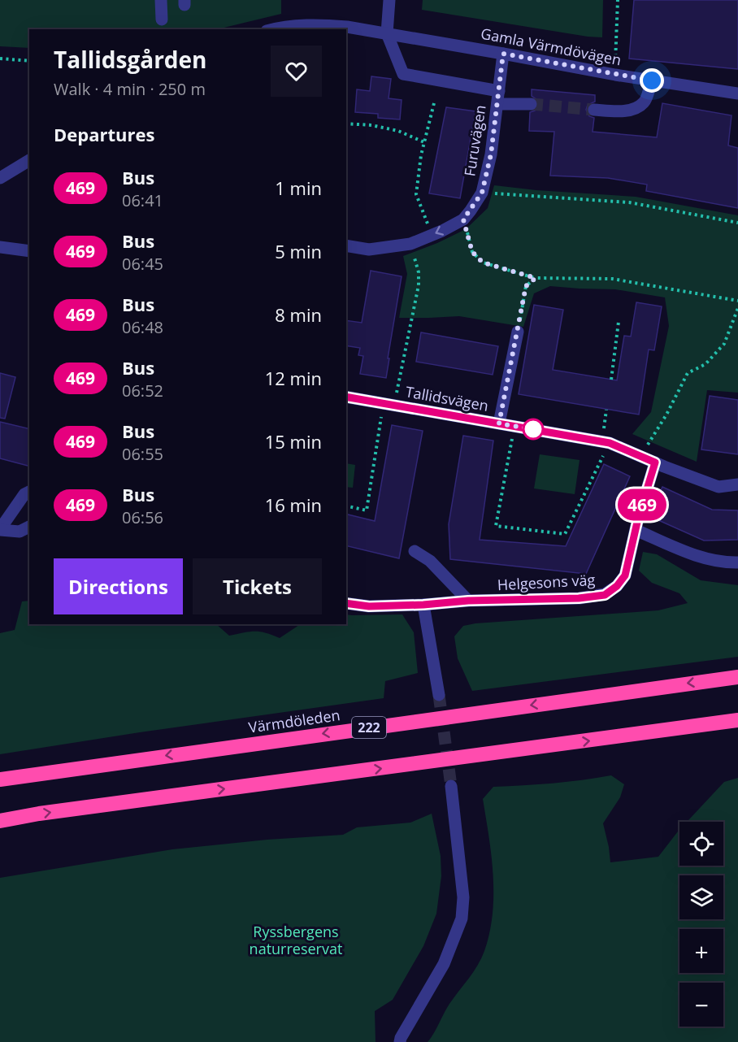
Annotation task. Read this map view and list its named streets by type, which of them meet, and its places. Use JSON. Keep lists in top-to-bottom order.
{
  "streets": {
    "highway": ["Värmdöleden", "222"],
    "street": [
      "Gamla Värmdövägen",
      "Furuvägen",
      "Tallidsvägen",
      "Helgesons väg"
    ]
  },
  "crossings": [
    ["Gamla Värmdövägen", "Furuvägen"],
    ["Tallidsvägen", "Helgesons väg"]
  ],
  "parks": ["Ryssbergens naturreservat"],
  "lines": ["bus line 469"],
  "page": {
    "on_map": "469",
    "heading": [
      ["Tallidsgården", "Walk · 4 min · 250 m"],
      "Departures"
    ],
    "list": [
      {
        "mark": "469",
        "name": "Bus",
        "note": "06:41",
        "value": "1 min"
      },
      {
        "mark": "469",
        "name": "Bus",
        "note": "06:45",
        "value": "5 min"
      },
      {
        "mark": "469",
        "name": "Bus",
        "note": "06:48",
        "value": "8 min"
      },
      {
        "mark": "469",
        "name": "Bus",
        "note": "06:52",
        "value": "12 min"
      },
      {
        "mark": "469",
        "name": "Bus",
        "note": "06:55",
        "value": "15 min"
      },
      {
        "mark": "469",
        "name": "Bus",
        "note": "06:56",
        "value": "16 min"
      }
    ],
    "buttons": ["Directions", "Tickets"],
    "map_buttons": ["+", "−"]
  }
}
